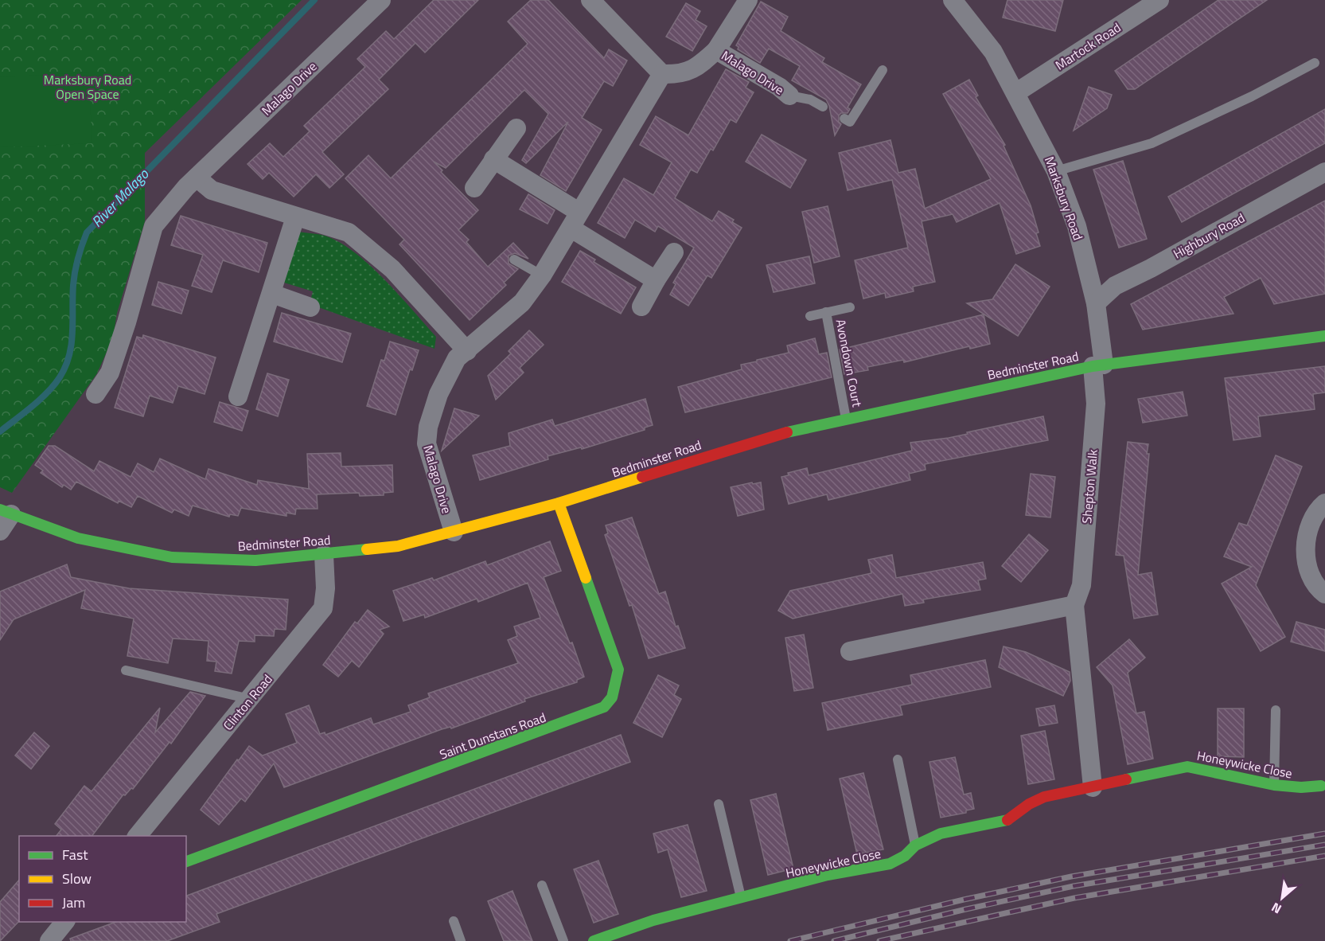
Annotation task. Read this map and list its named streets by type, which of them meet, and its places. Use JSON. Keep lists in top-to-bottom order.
{
  "streets": {
    "street": [
      "Martock Road",
      "Malago Drive",
      "Marksbury Road",
      "Highbury Road",
      "Bedminster Road",
      "Shepton Walk",
      "Clinton Road",
      "Saint Dunstans Road",
      "Honeywicke Close"
    ],
    "lane": ["Avondown Court"]
  },
  "crossings": [
    ["Martock Road", "Marksbury Road"],
    ["Malago Drive", "Bedminster Road"],
    ["Marksbury Road", "Highbury Road"],
    ["Marksbury Road", "Bedminster Road"],
    ["Marksbury Road", "Shepton Walk"],
    ["Avondown Court", "Bedminster Road"],
    ["Bedminster Road", "Shepton Walk"],
    ["Bedminster Road", "Clinton Road"],
    ["Bedminster Road", "Saint Dunstans Road"],
    ["Shepton Walk", "Honeywicke Close"]
  ],
  "water": ["River Malago"],
  "parks": ["Marksbury Road Open Space"],
  "legend": ["Fast", "Slow", "Jam"],
  "north": "bottom left"
}
